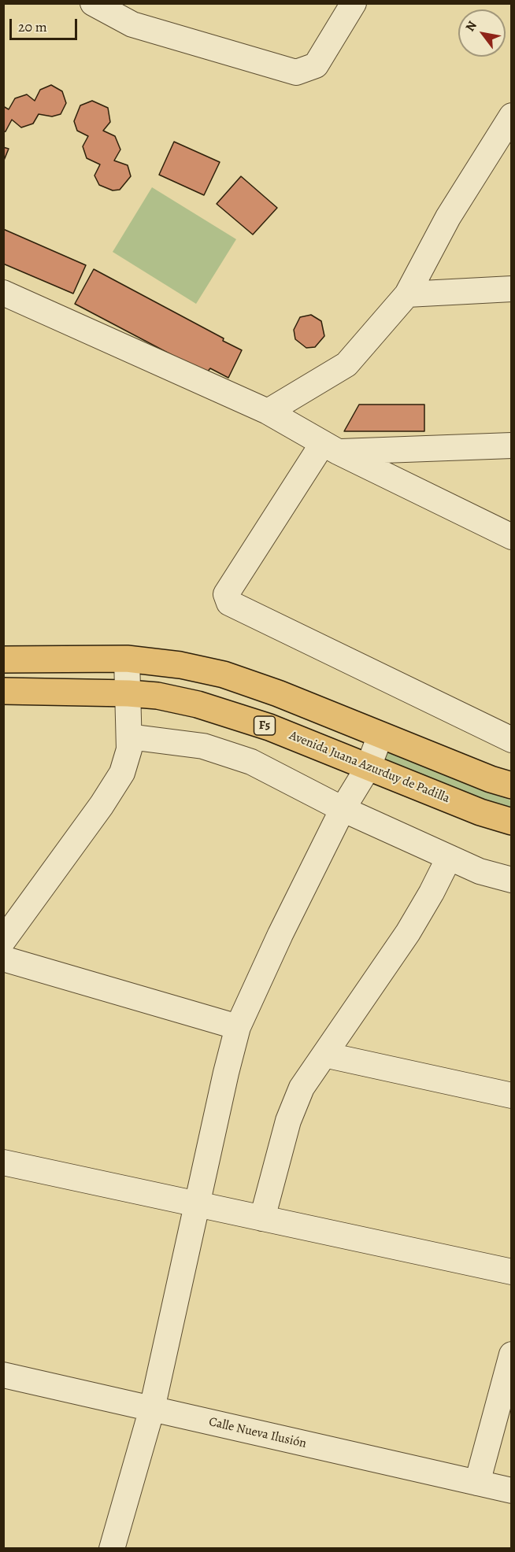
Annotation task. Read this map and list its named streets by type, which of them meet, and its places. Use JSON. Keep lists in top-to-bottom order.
{
  "streets": {
    "highway": ["F5", "Avenida Juana Azurduy de Padilla"],
    "street": ["Calle Nueva Ilusión"]
  },
  "scale_bar": "20 m",
  "north": "top left"
}
